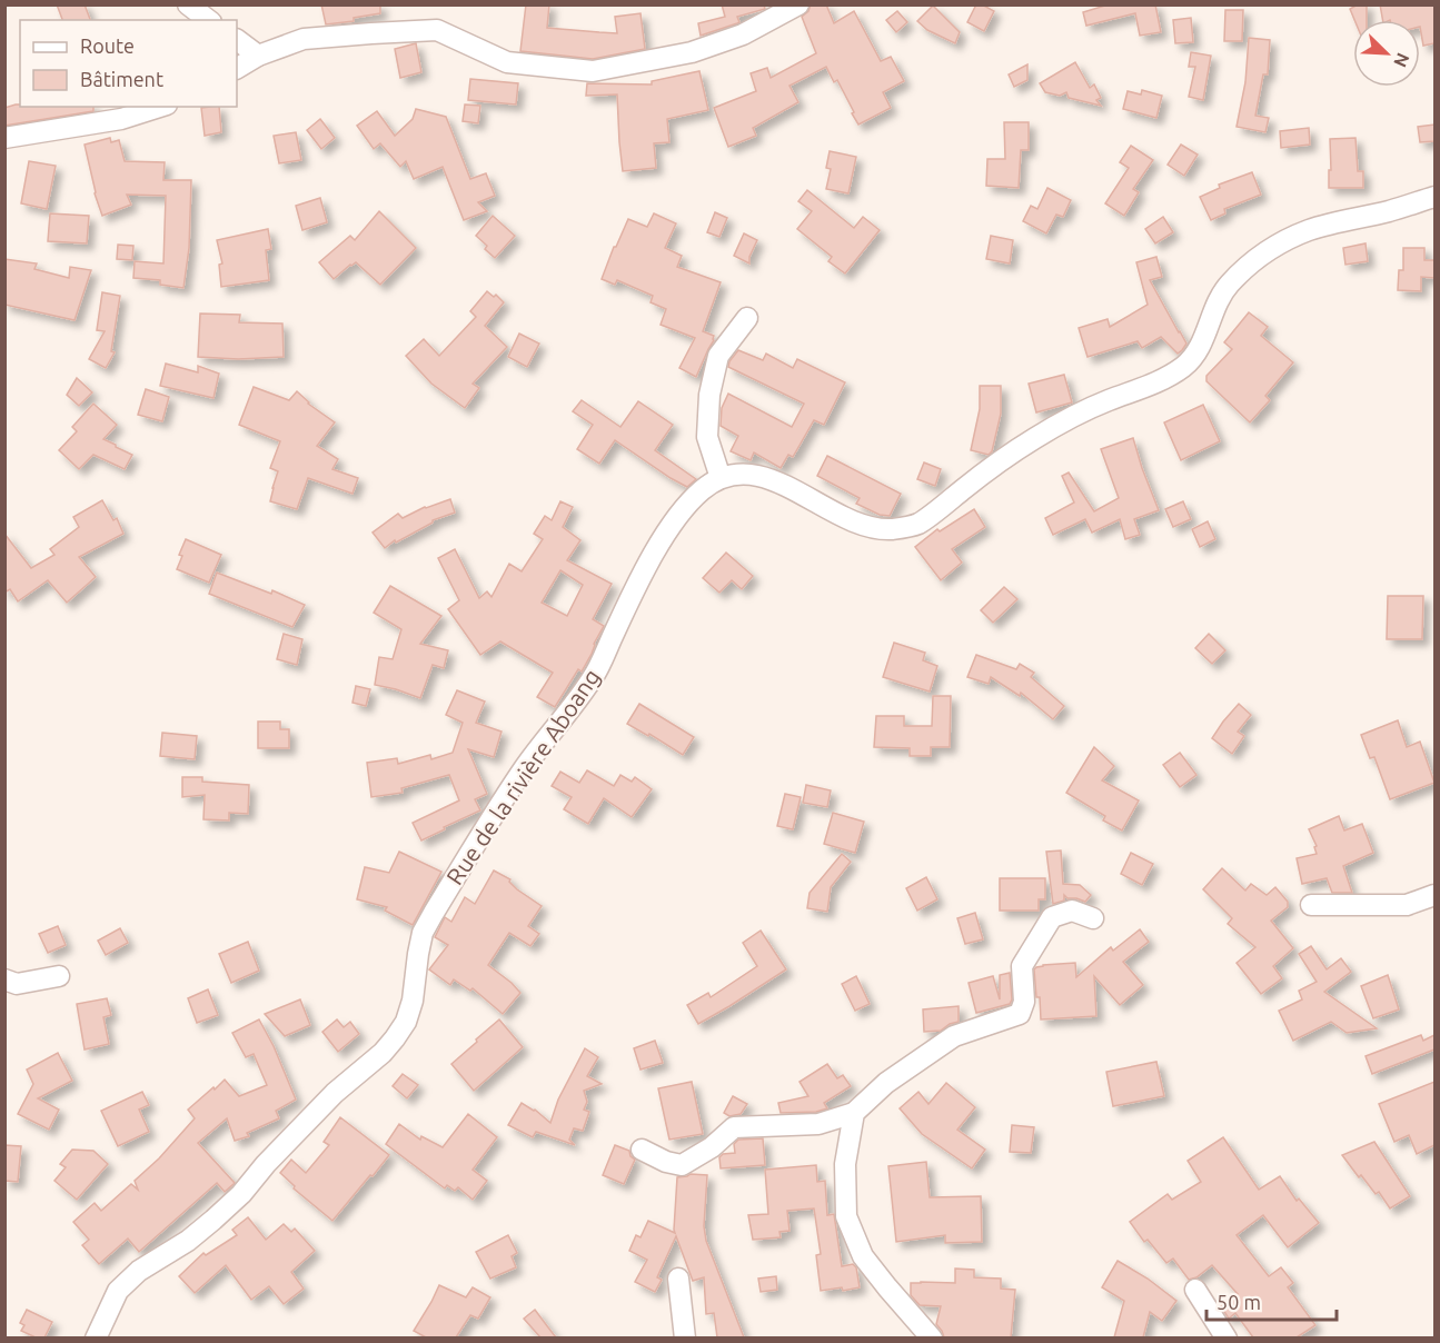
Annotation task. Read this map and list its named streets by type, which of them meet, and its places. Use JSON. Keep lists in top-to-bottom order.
{
  "streets": {
    "street": ["Rue de la rivière Aboang"]
  },
  "legend": ["Route", "Bâtiment"],
  "scale_bar": "50 m",
  "north": "bottom right"
}
